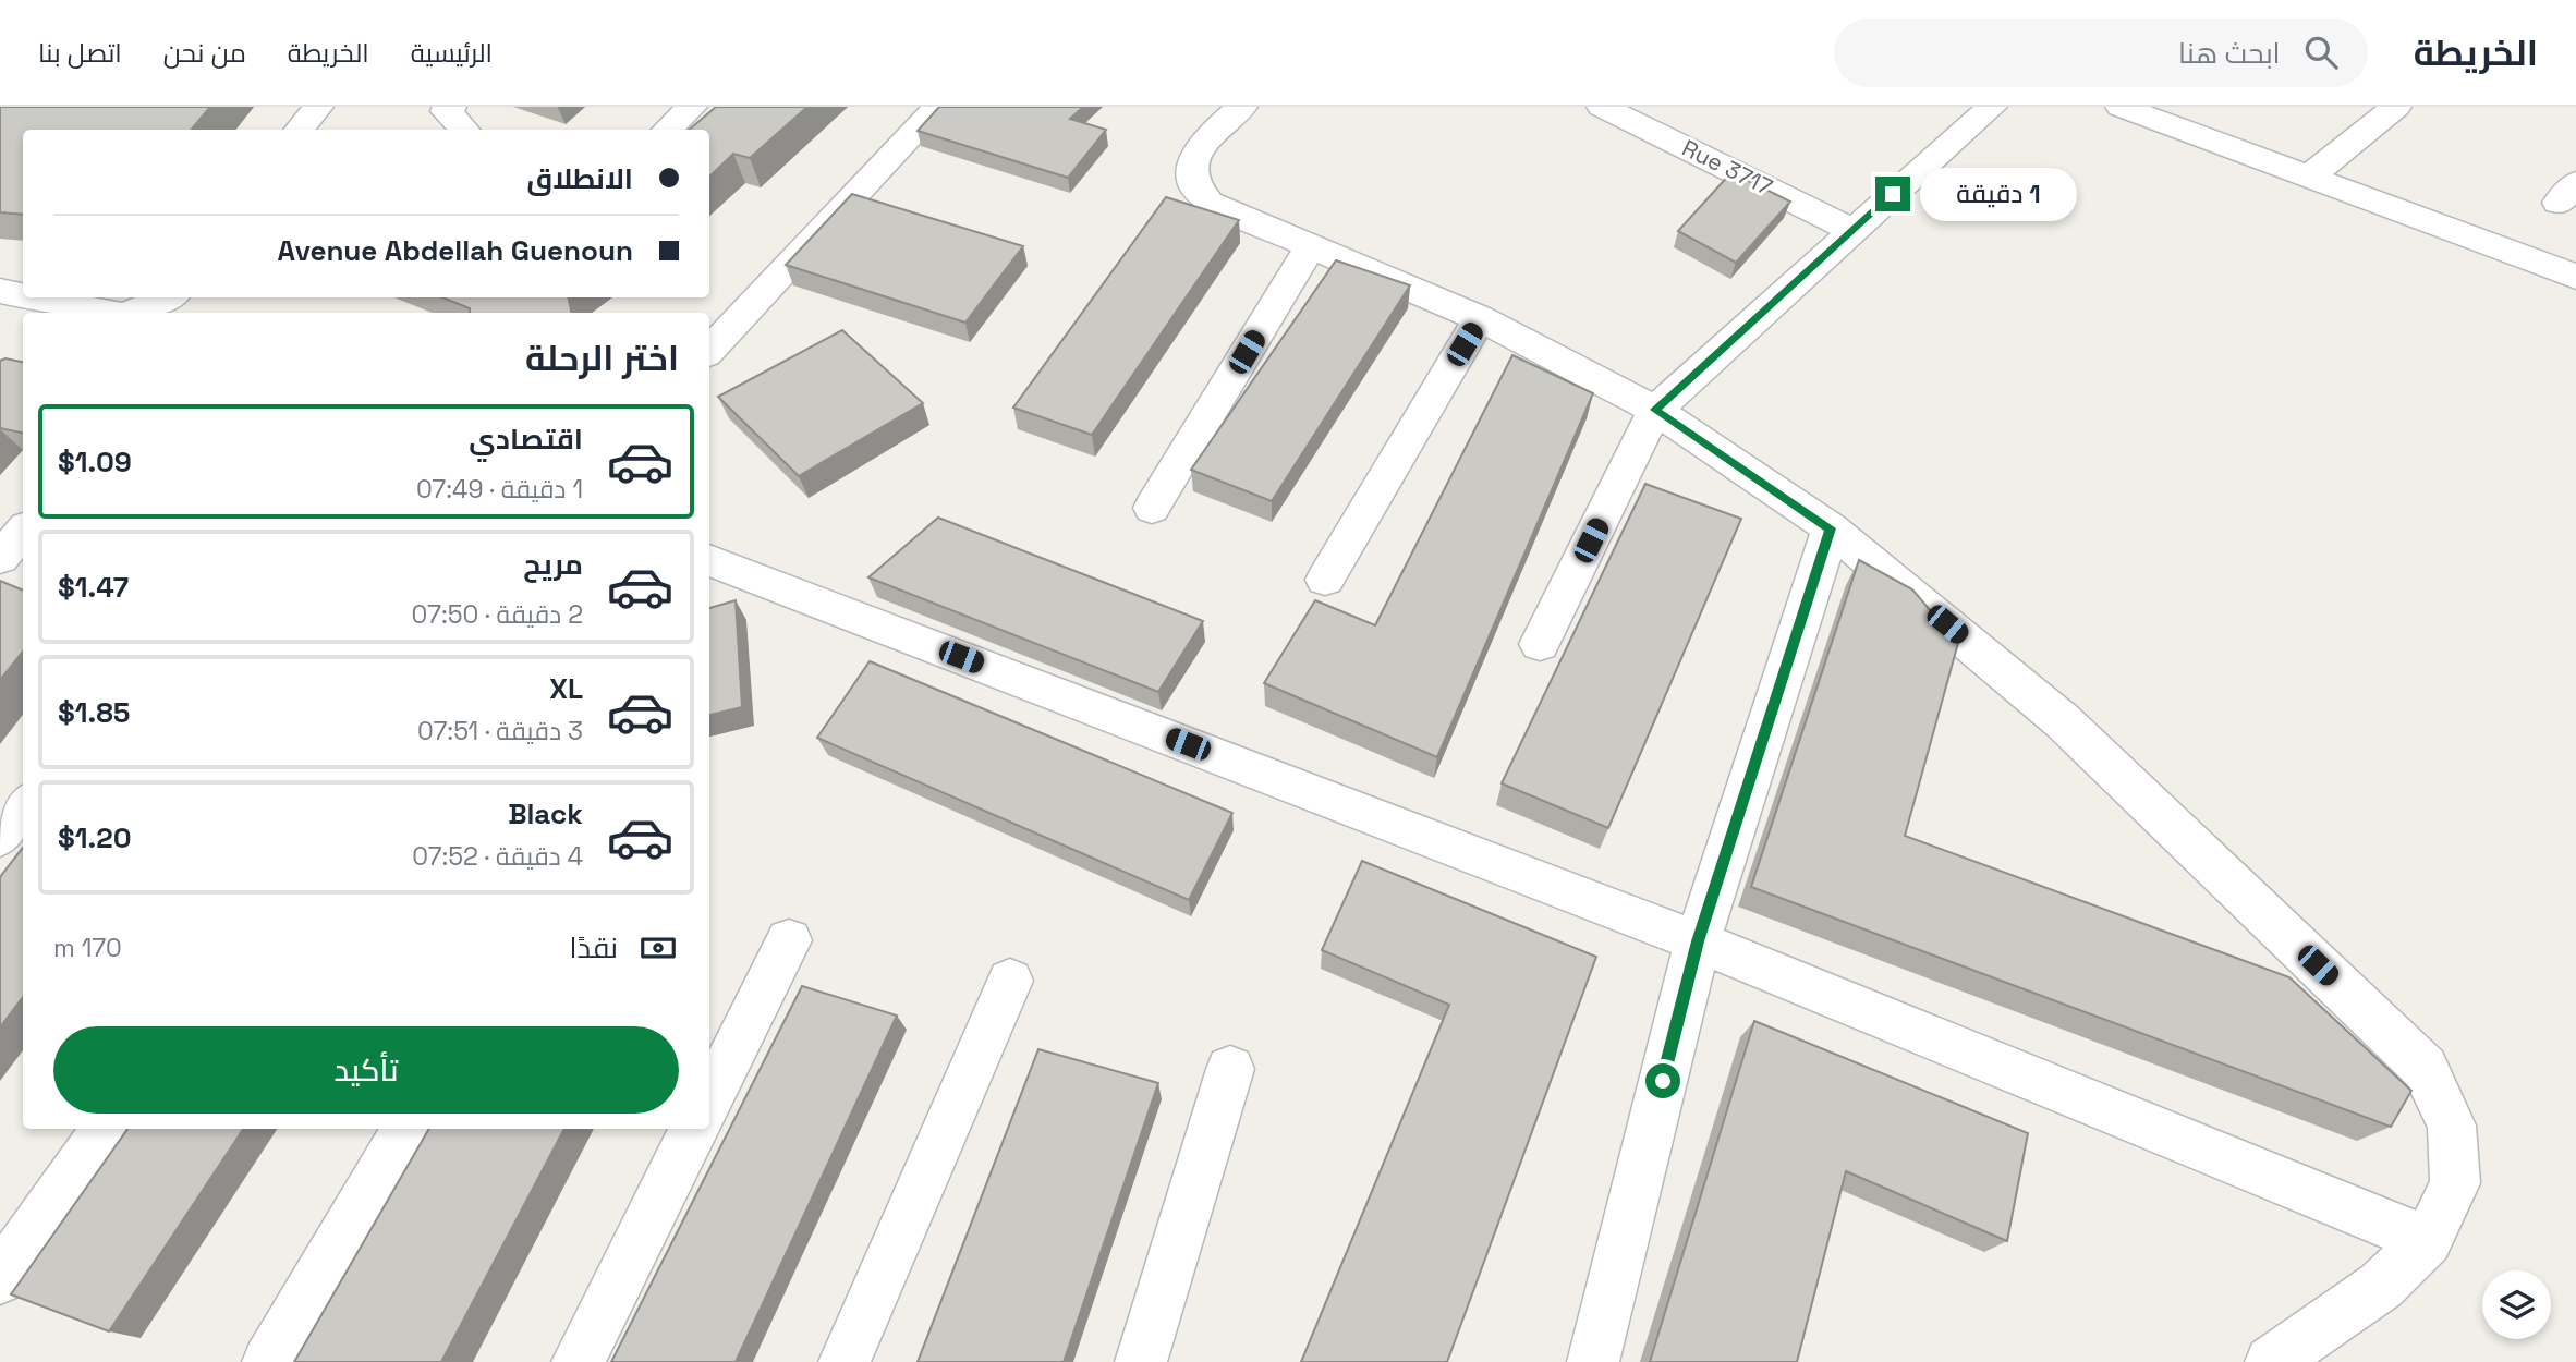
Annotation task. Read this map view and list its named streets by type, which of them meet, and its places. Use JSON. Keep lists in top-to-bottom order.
{
  "streets": {
    "street": ["Rue 3717"]
  },
  "page": {
    "header": "الخريطة",
    "search": "ابحث هنا",
    "nav": [
      "الرئيسية",
      "الخريطة",
      "من نحن",
      "اتصل بنا"
    ],
    "banner": ["الانطلاق", "Avenue Abdellah Guenoun"],
    "bubble": "1 دقيقة",
    "heading": "اختر الرحلة",
    "list": [
      {
        "name": "اقتصادي",
        "note": "1 دقيقة · 07:49",
        "value": "$1.09"
      },
      {
        "name": "مريح",
        "note": "2 دقيقة · 07:50",
        "value": "$1.47"
      },
      {
        "name": "XL",
        "note": "3 دقيقة · 07:51",
        "value": "$1.85"
      },
      {
        "name": "Black",
        "note": "4 دقيقة · 07:52",
        "value": "$1.20"
      }
    ],
    "pay": ["نقدًا", "170 m"],
    "buttons": "تأكيد"
  }
}
